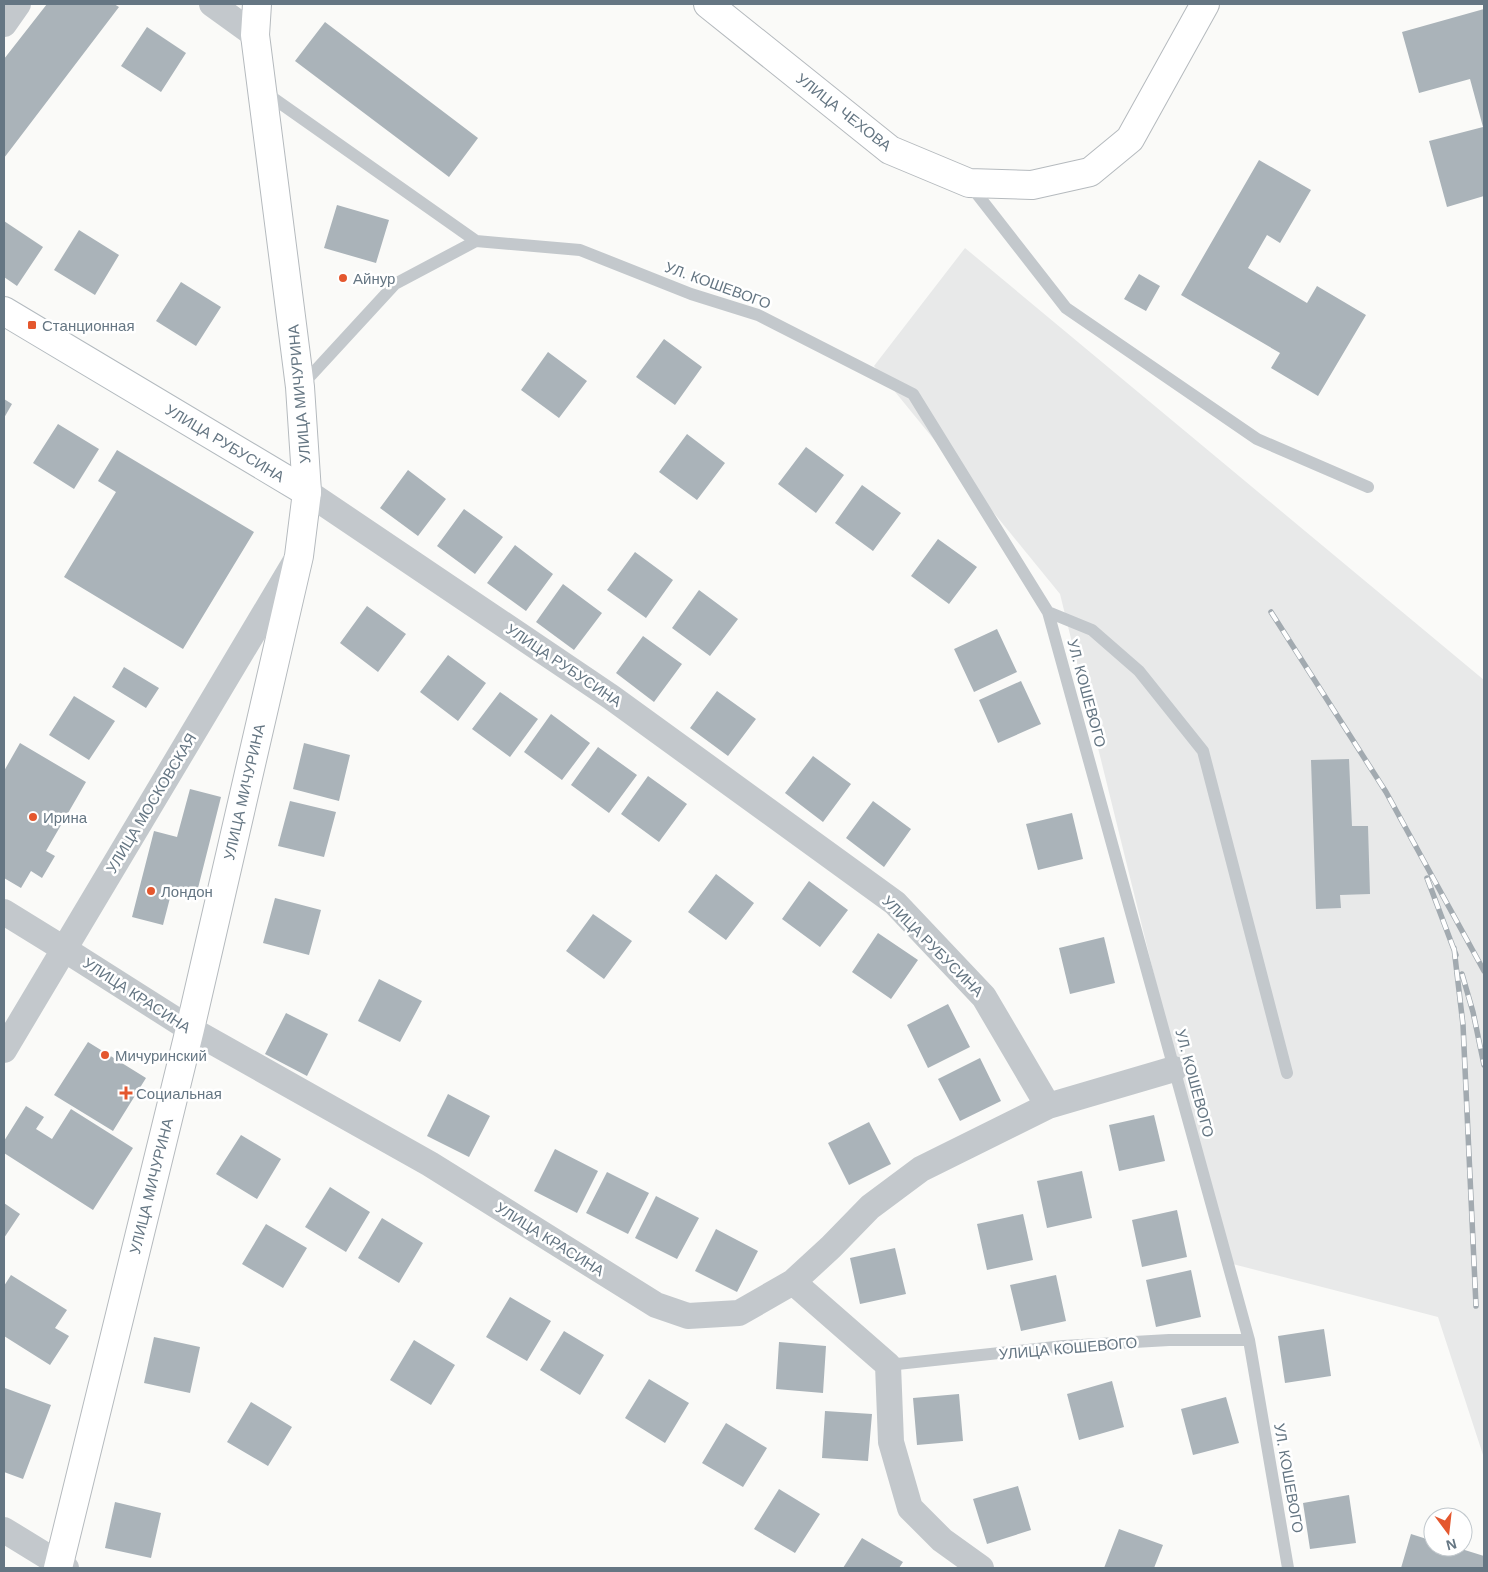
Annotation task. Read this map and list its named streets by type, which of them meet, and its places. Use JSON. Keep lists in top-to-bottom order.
{
  "streets": {
    "main road": ["УЛИЦА ЧЕХОВА", "УЛИЦА МИЧУРИНА", "УЛИЦА РУБУСИНА"],
    "street": ["УЛИЦА МОСКОВСКАЯ", "УЛИЦА КРАСИНА"],
    "lane": ["УЛ. КОШЕВОГО", "УЛИЦА КОШЕВОГО"]
  },
  "crossings": [
    ["УЛ. КОШЕВОГО", "УЛИЦА КРАСИНА"],
    ["УЛ. КОШЕВОГО", "УЛИЦА КОШЕВОГО"],
    ["УЛИЦА МИЧУРИНА", "УЛИЦА РУБУСИНА"],
    ["УЛИЦА МИЧУРИНА", "УЛИЦА МОСКОВСКАЯ"],
    ["УЛИЦА МИЧУРИНА", "УЛИЦА КРАСИНА"],
    ["УЛИЦА РУБУСИНА", "УЛИЦА КРАСИНА"],
    ["УЛИЦА МОСКОВСКАЯ", "УЛИЦА КРАСИНА"]
  ],
  "places": {
    "other": [
      "Айнур",
      "Ирина",
      "Лондон",
      "Мичуринский"
    ],
    "transit": ["Станционная"],
    "health": ["Социальная"]
  },
  "north": "bottom"
}
